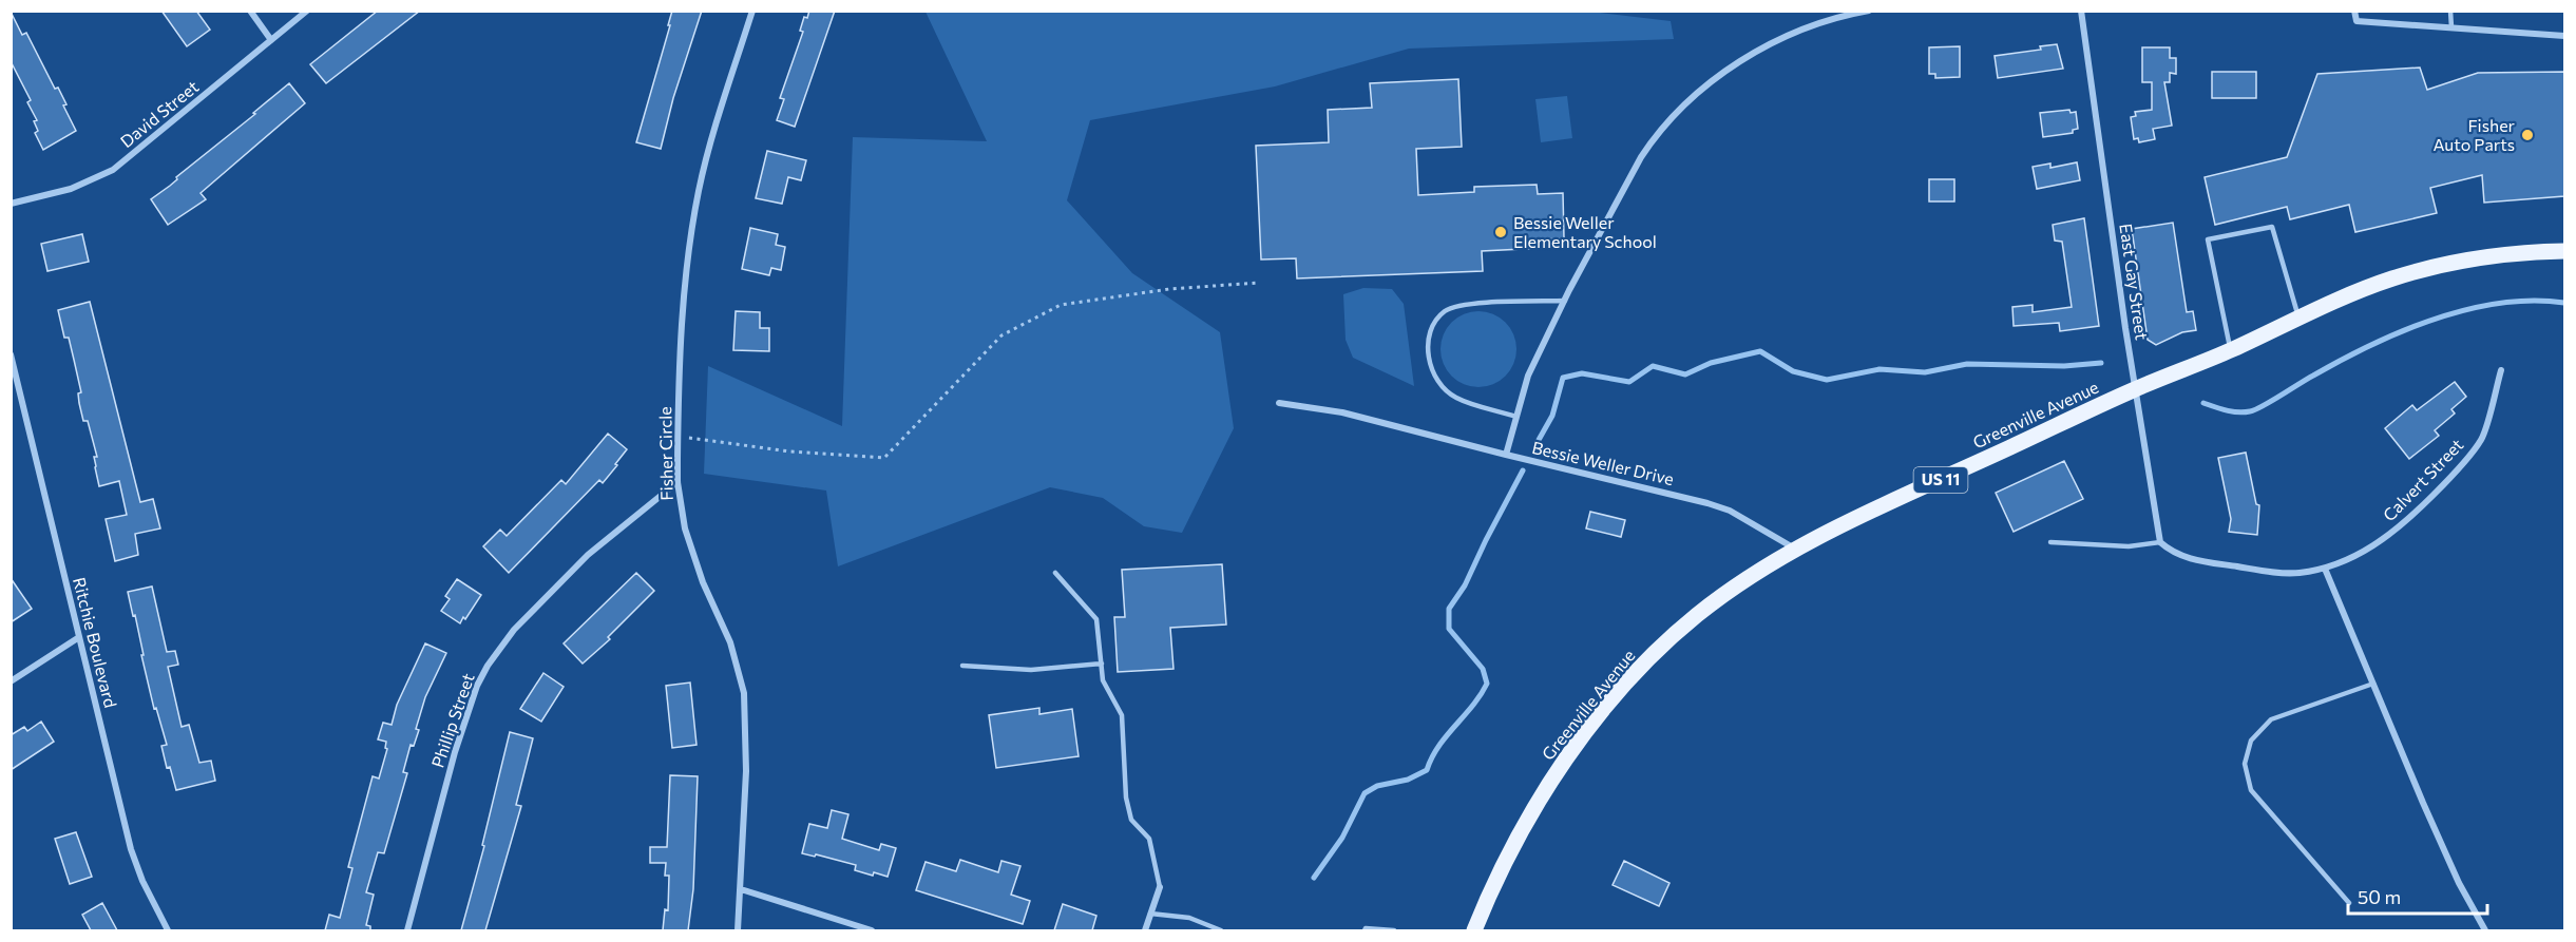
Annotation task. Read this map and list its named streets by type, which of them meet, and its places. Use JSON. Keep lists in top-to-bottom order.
{
  "streets": {
    "main road": ["Greenville Avenue", "US 11"],
    "street": [
      "David Street",
      "East Gay Street",
      "Fisher Circle",
      "Bessie Weller Drive",
      "Calvert Street",
      "Ritchie Boulevard",
      "Phillip Street"
    ]
  },
  "crossings": [
    ["East Gay Street", "Greenville Avenue"],
    ["East Gay Street", "Calvert Street"],
    ["Greenville Avenue", "Bessie Weller Drive"],
    ["Fisher Circle", "Phillip Street"]
  ],
  "places": ["Fisher Auto Parts", "Bessie Weller Elementary School"],
  "scale_bar": "50 m"
}
